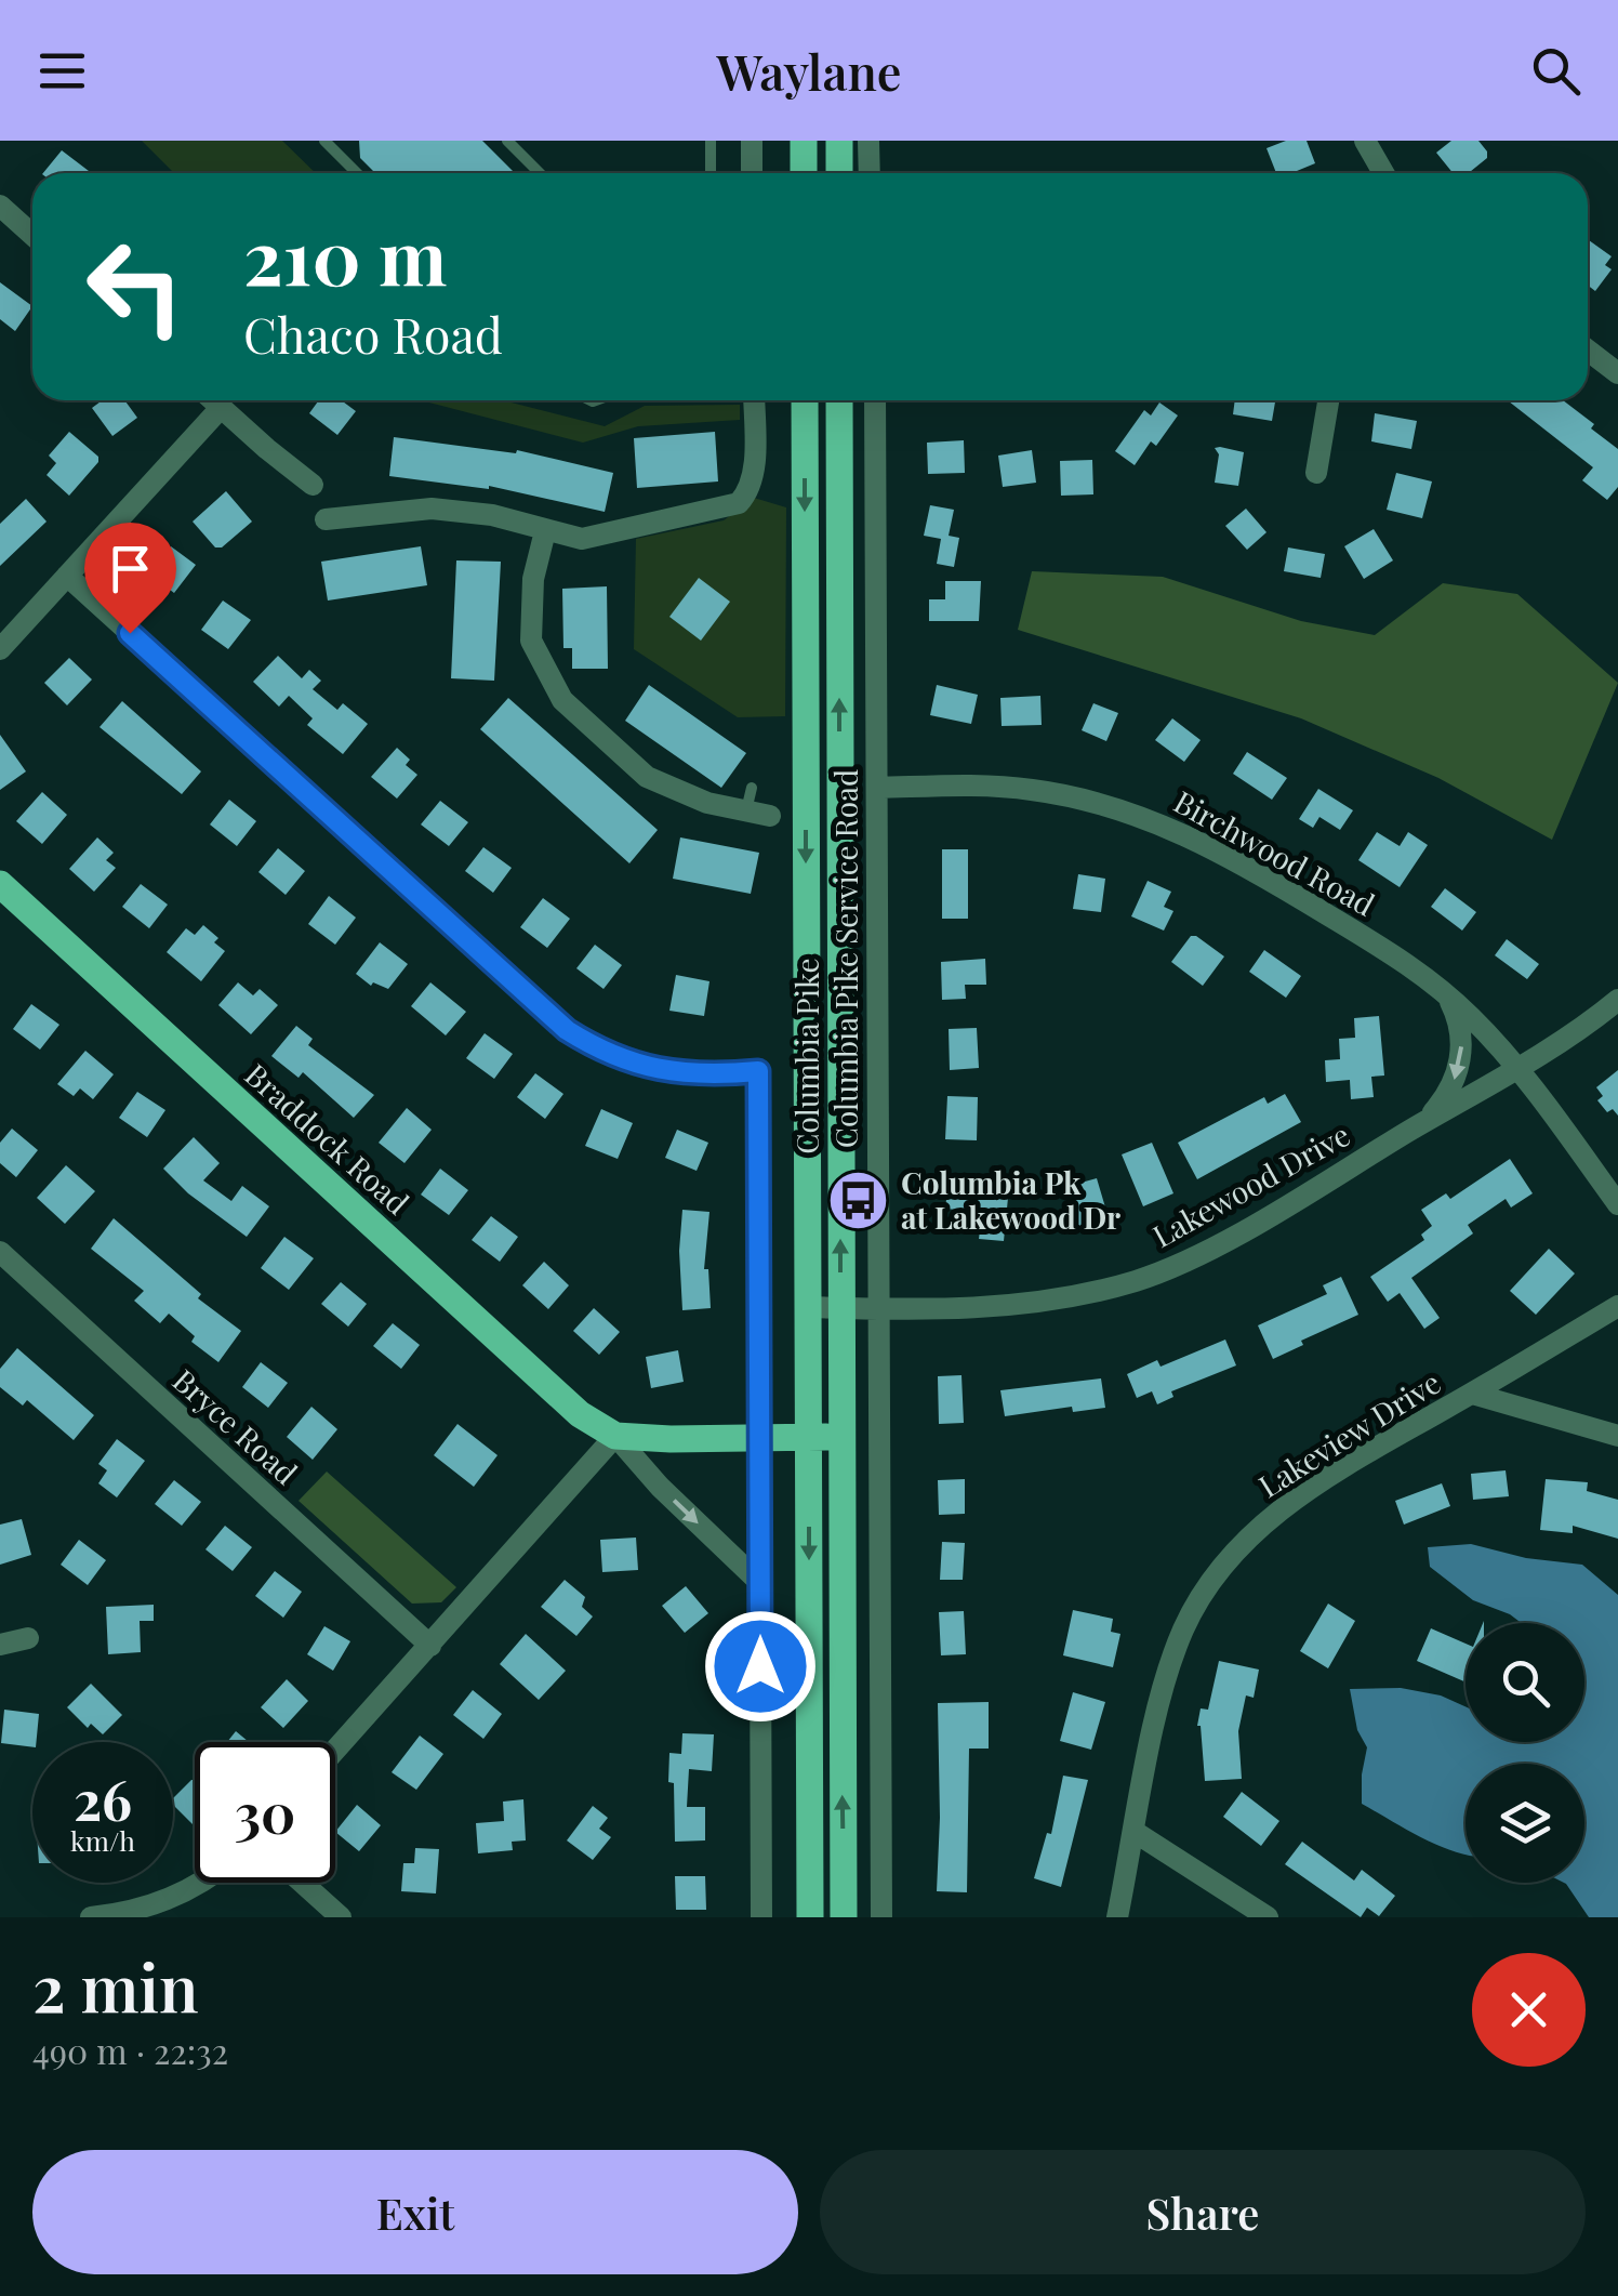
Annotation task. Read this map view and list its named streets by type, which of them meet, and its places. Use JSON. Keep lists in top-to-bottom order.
{
  "streets": {
    "main road": ["Columbia Pike", "Braddock Road"],
    "street": [
      "Birchwood Road",
      "Columbia Pike Service Road",
      "Lakewood Drive",
      "Bryce Road",
      "Lakeview Drive"
    ]
  },
  "crossings": [
    ["Birchwood Road", "Columbia Pike Service Road"],
    ["Birchwood Road", "Lakewood Drive"],
    ["Columbia Pike Service Road", "Lakewood Drive"],
    ["Columbia Pike", "Lakewood Drive"]
  ],
  "places": {
    "bus stop": ["Columbia Pk at Lakewood Dr"]
  },
  "page": {
    "header": "Waylane",
    "turn": ["210 m", "Chaco Road"],
    "speed": "26 km/h",
    "limit": "30",
    "heading": ["2 min", "490 m · 22:32"],
    "buttons": ["Exit", "Share"]
  }
}
